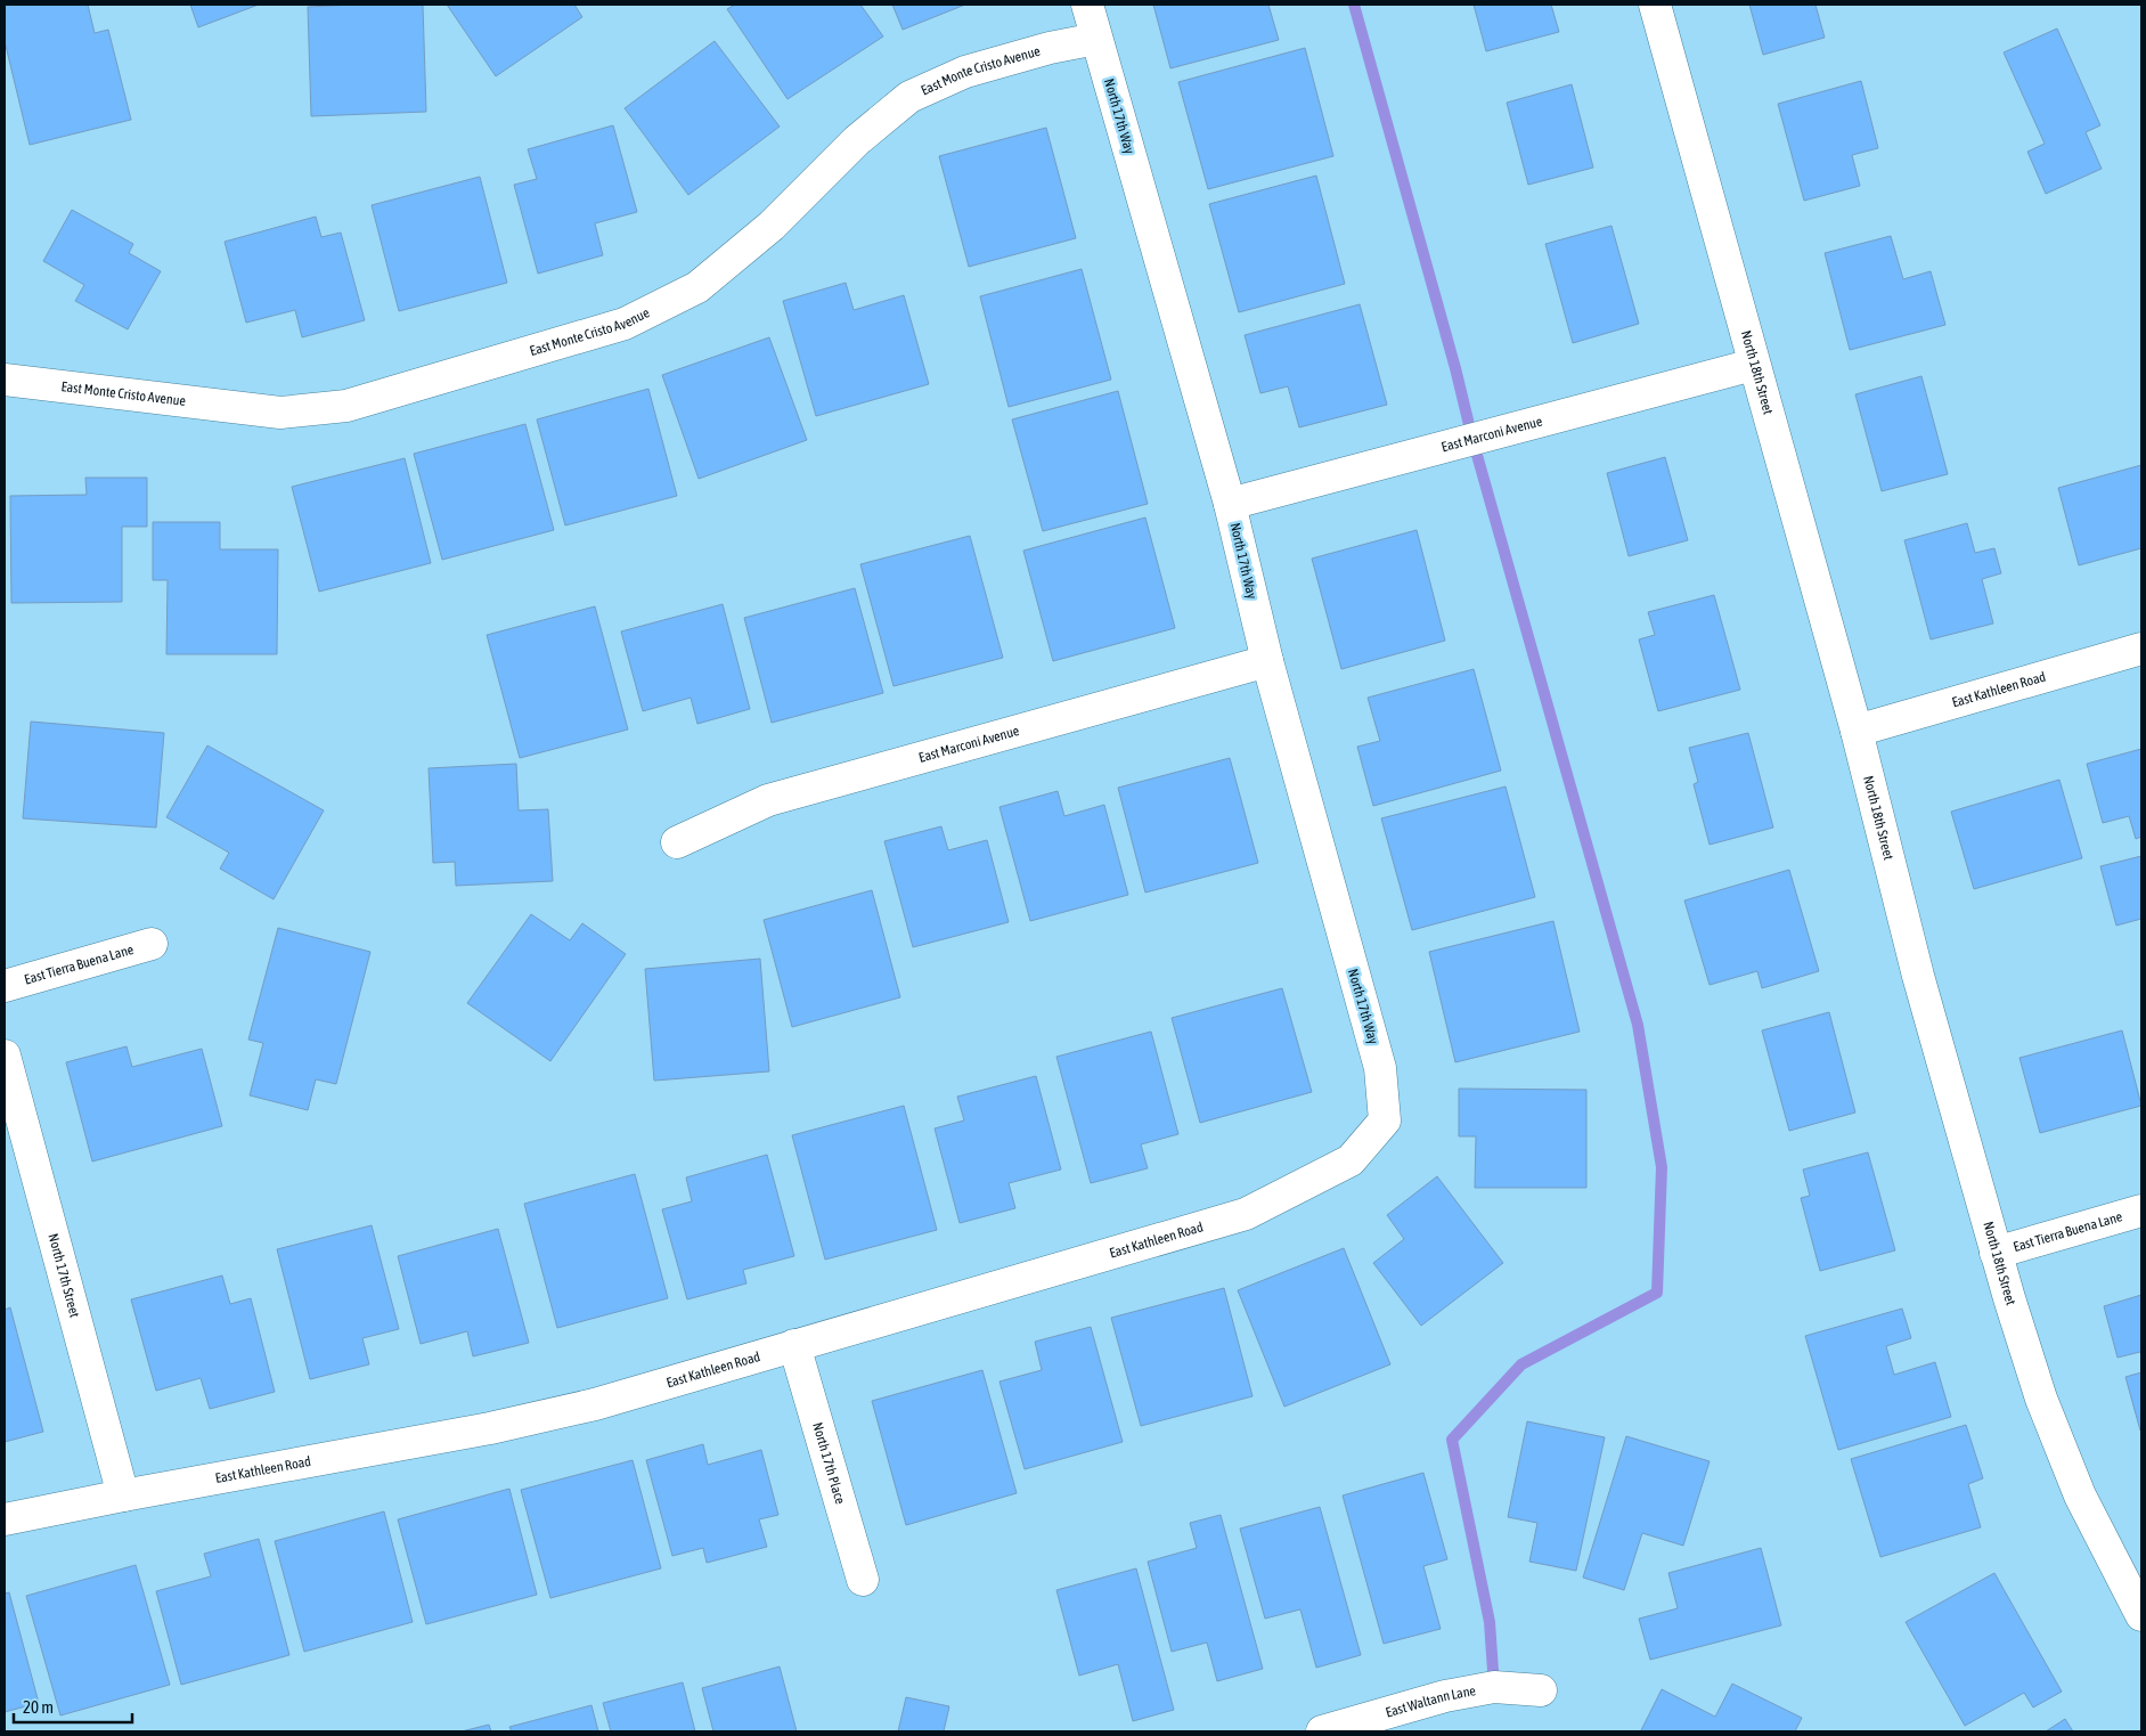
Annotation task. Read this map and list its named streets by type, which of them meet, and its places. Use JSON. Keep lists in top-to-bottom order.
{
  "streets": {
    "street": [
      "East Monte Cristo Avenue",
      "North 17th Way",
      "North 18th Street",
      "East Marconi Avenue",
      "East Kathleen Road",
      "East Tierra Buena Lane",
      "North 17th Street",
      "North 17th Place",
      "East Waltann Lane"
    ]
  },
  "crossings": [
    ["East Monte Cristo Avenue", "North 17th Way"],
    ["North 17th Way", "East Marconi Avenue"],
    ["North 17th Way", "East Kathleen Road"],
    ["North 18th Street", "East Marconi Avenue"],
    ["North 18th Street", "East Kathleen Road"],
    ["North 18th Street", "East Tierra Buena Lane"],
    ["East Kathleen Road", "North 17th Street"],
    ["East Kathleen Road", "North 17th Place"]
  ],
  "scale_bar": "20 m"
}
